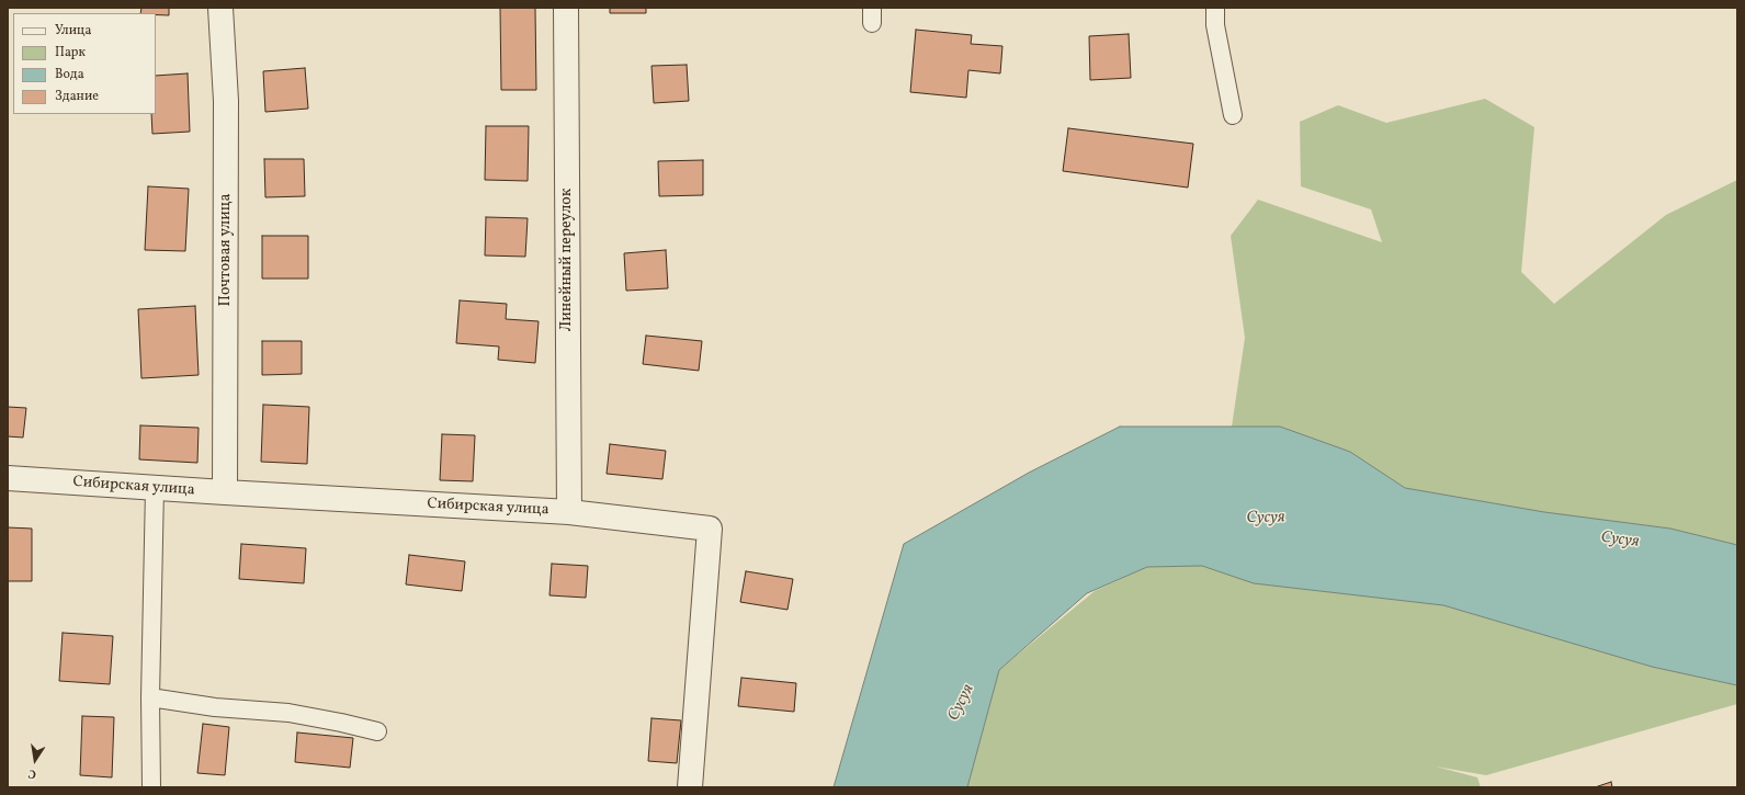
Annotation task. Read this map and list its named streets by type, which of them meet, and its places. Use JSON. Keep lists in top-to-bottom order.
{
  "streets": {
    "street": ["Почтовая улица", "Линейный переулок", "Сибирская улица"]
  },
  "crossings": [
    ["Почтовая улица", "Сибирская улица"],
    ["Линейный переулок", "Сибирская улица"]
  ],
  "water": ["Сусуя"],
  "legend": [
    "Улица",
    "Парк",
    "Вода",
    "Здание"
  ],
  "north": "bottom"
}
